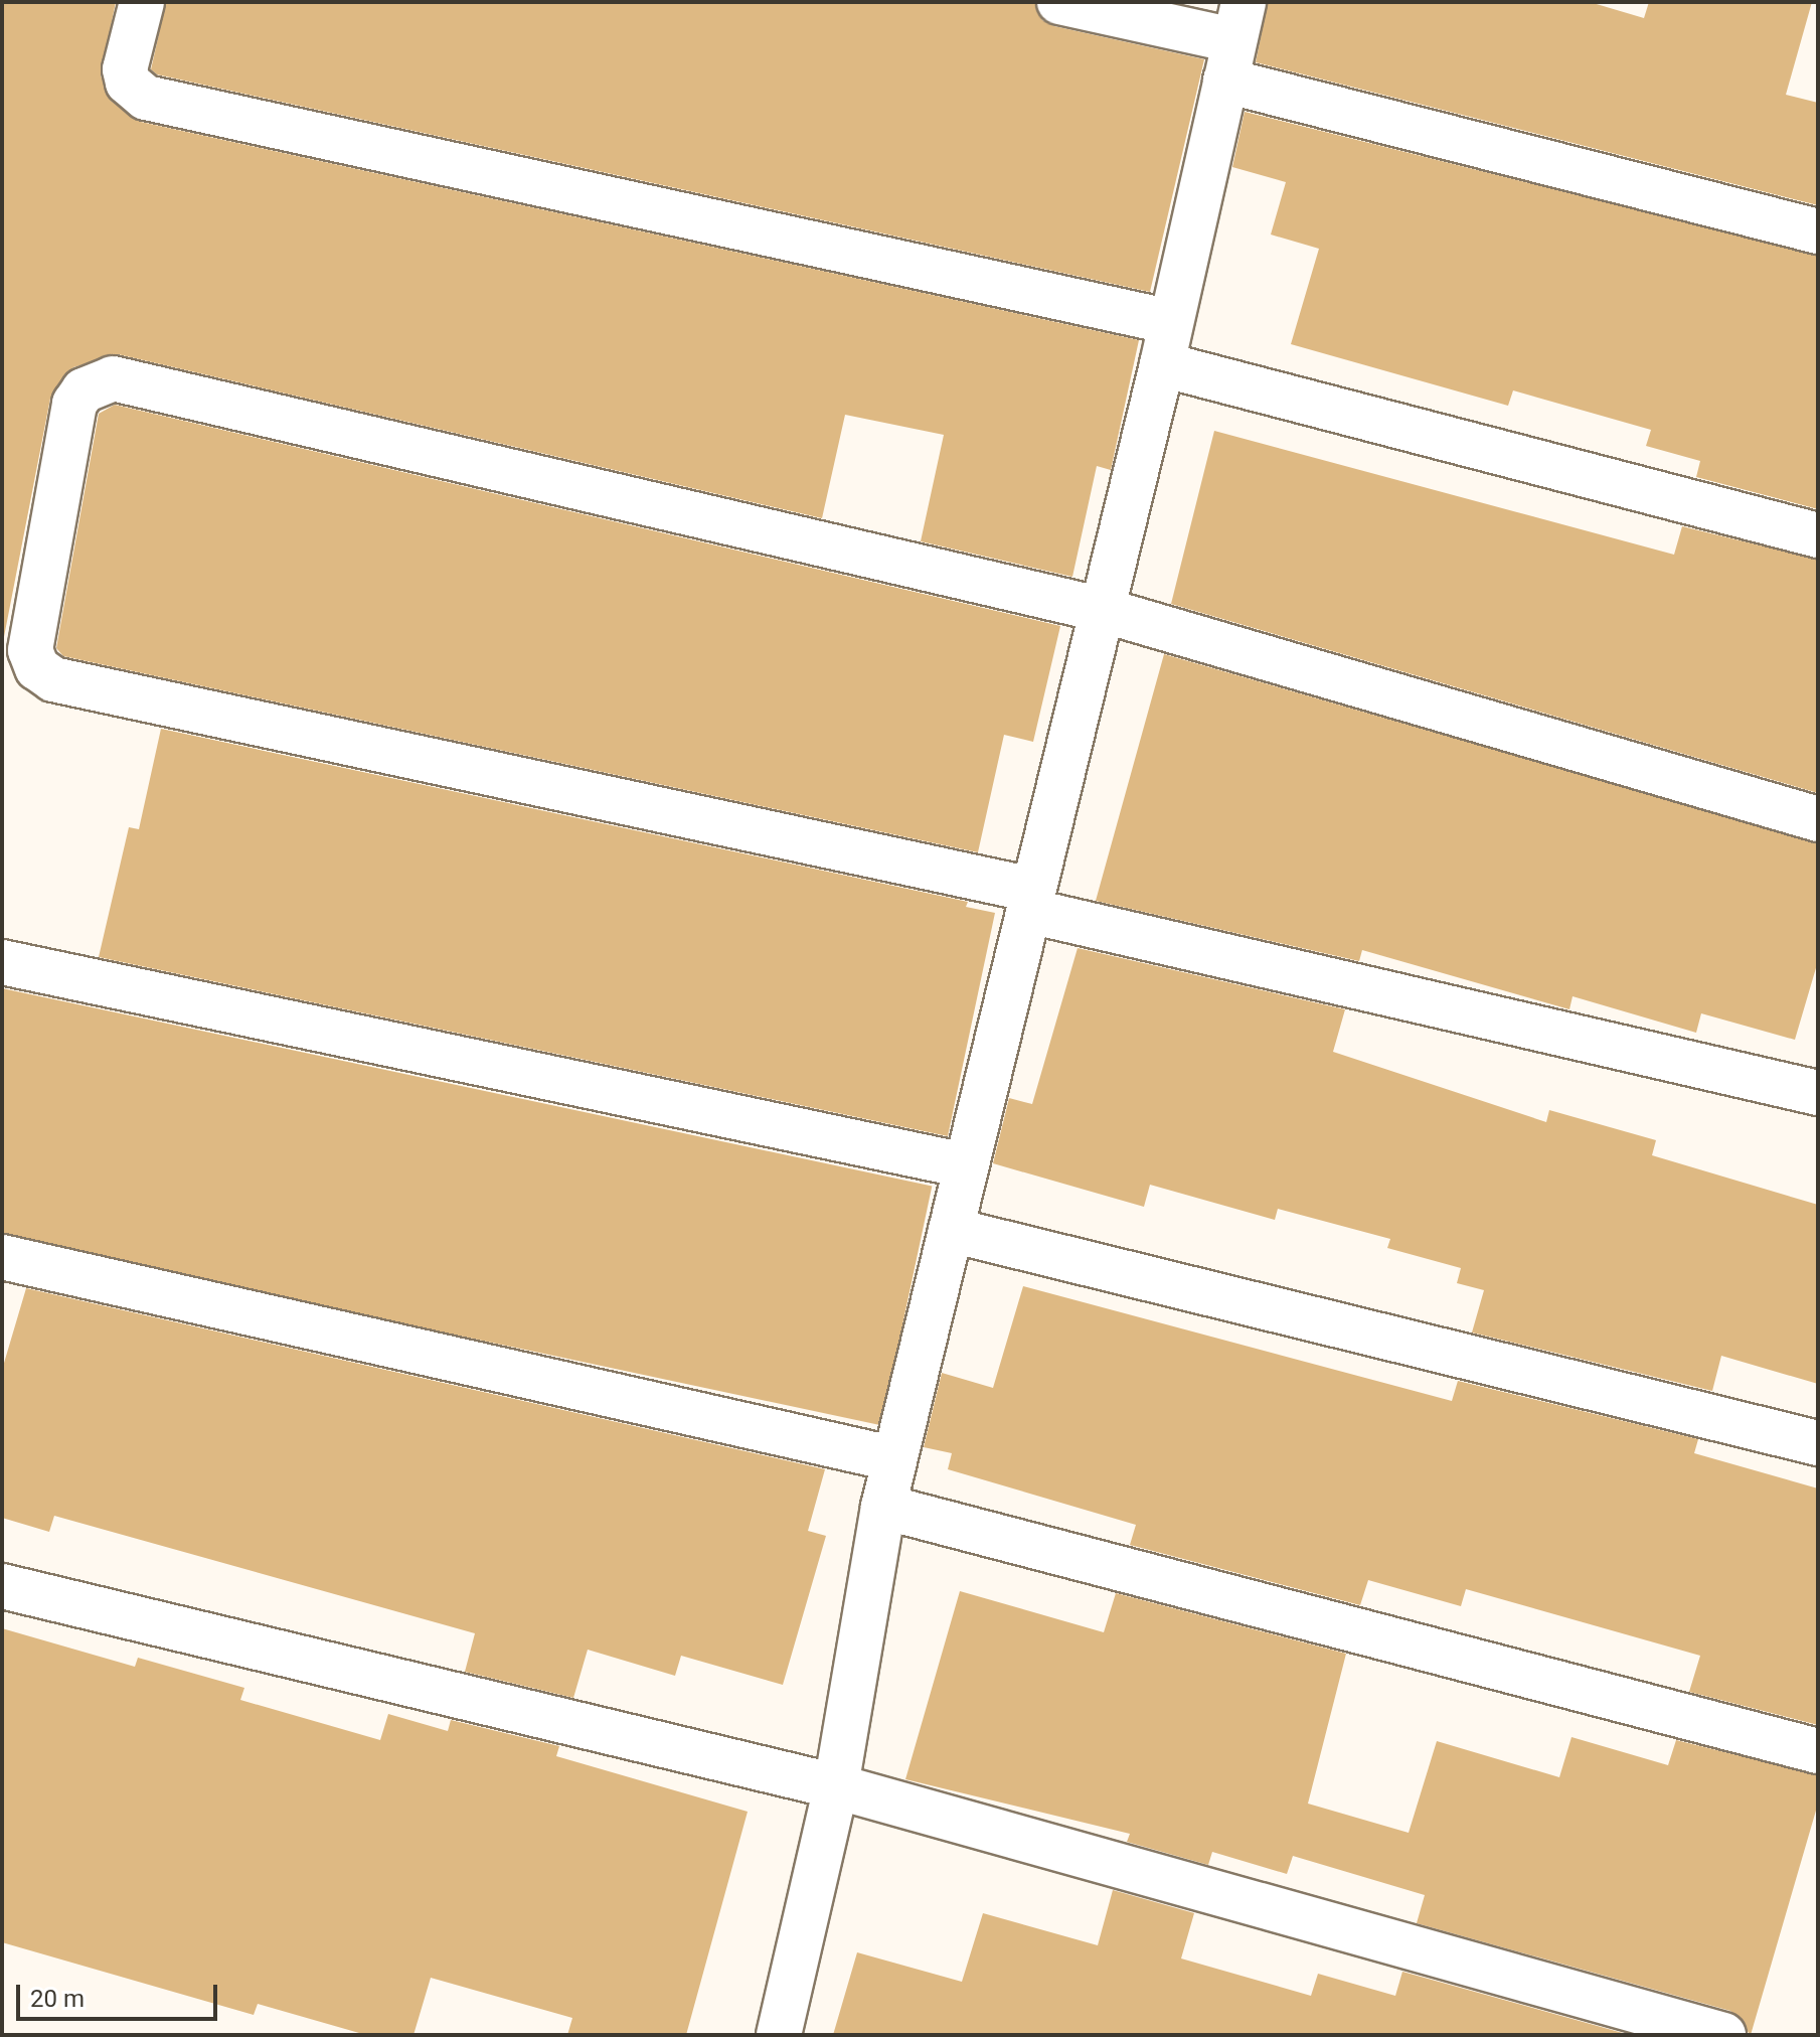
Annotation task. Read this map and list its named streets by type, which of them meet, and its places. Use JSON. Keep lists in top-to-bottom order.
{
  "scale_bar": "20 m"
}
